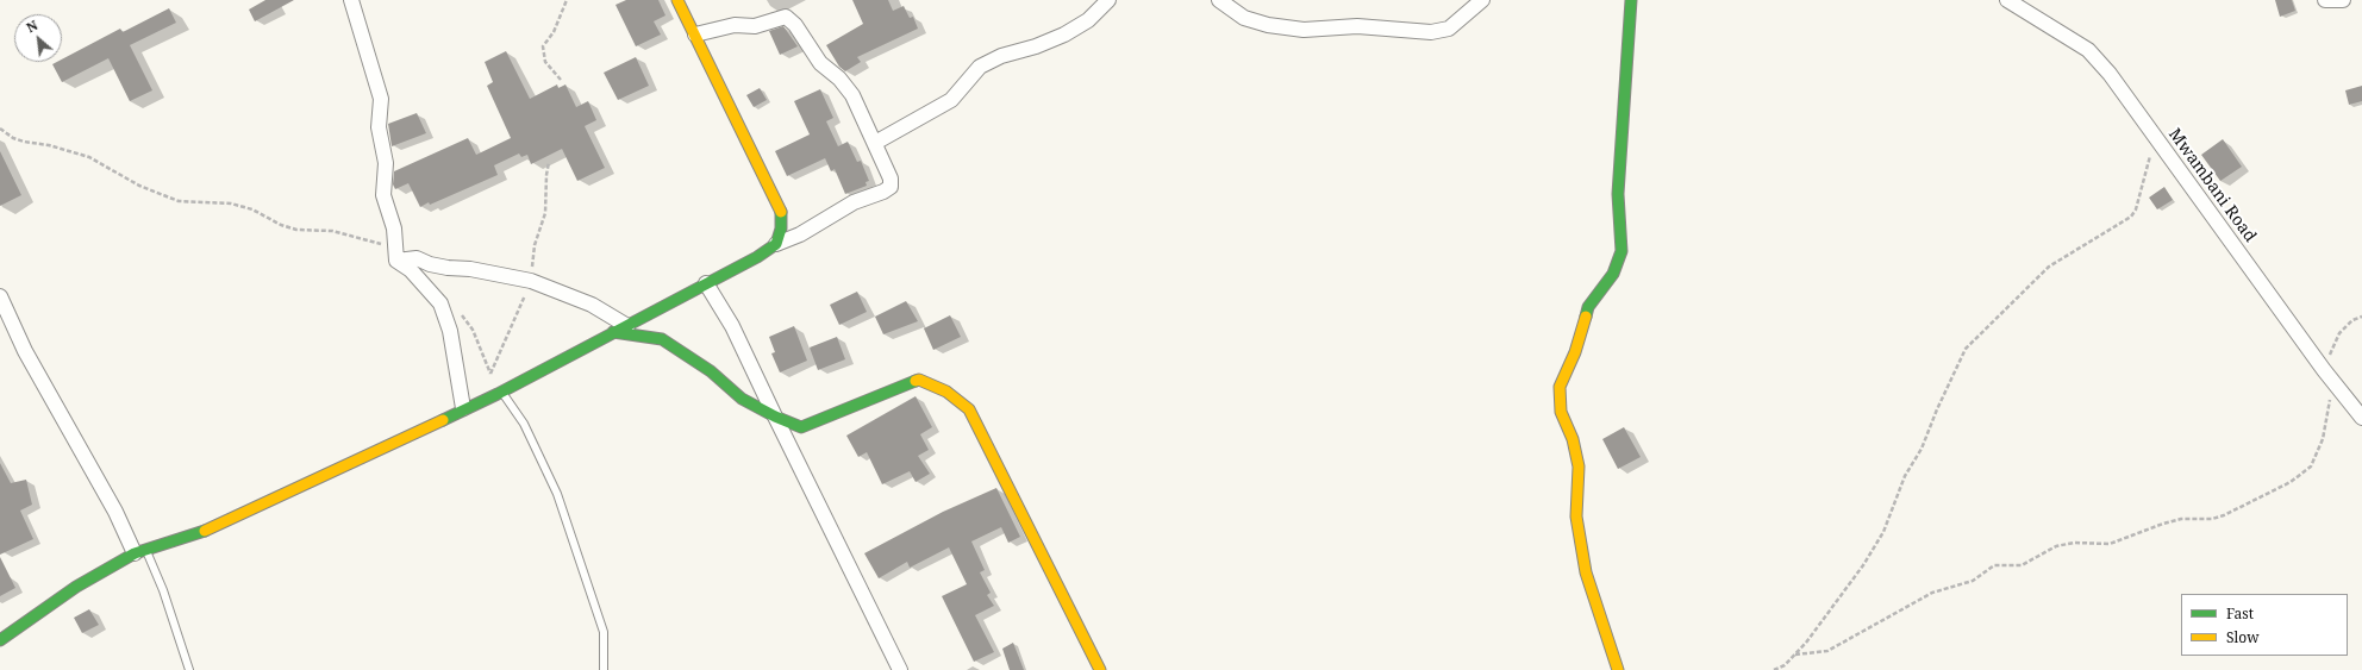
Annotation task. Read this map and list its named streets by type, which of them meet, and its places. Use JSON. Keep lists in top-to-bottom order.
{
  "streets": {
    "street": ["Mwambani Road"]
  },
  "legend": ["Fast", "Slow"],
  "north": "top left"
}
